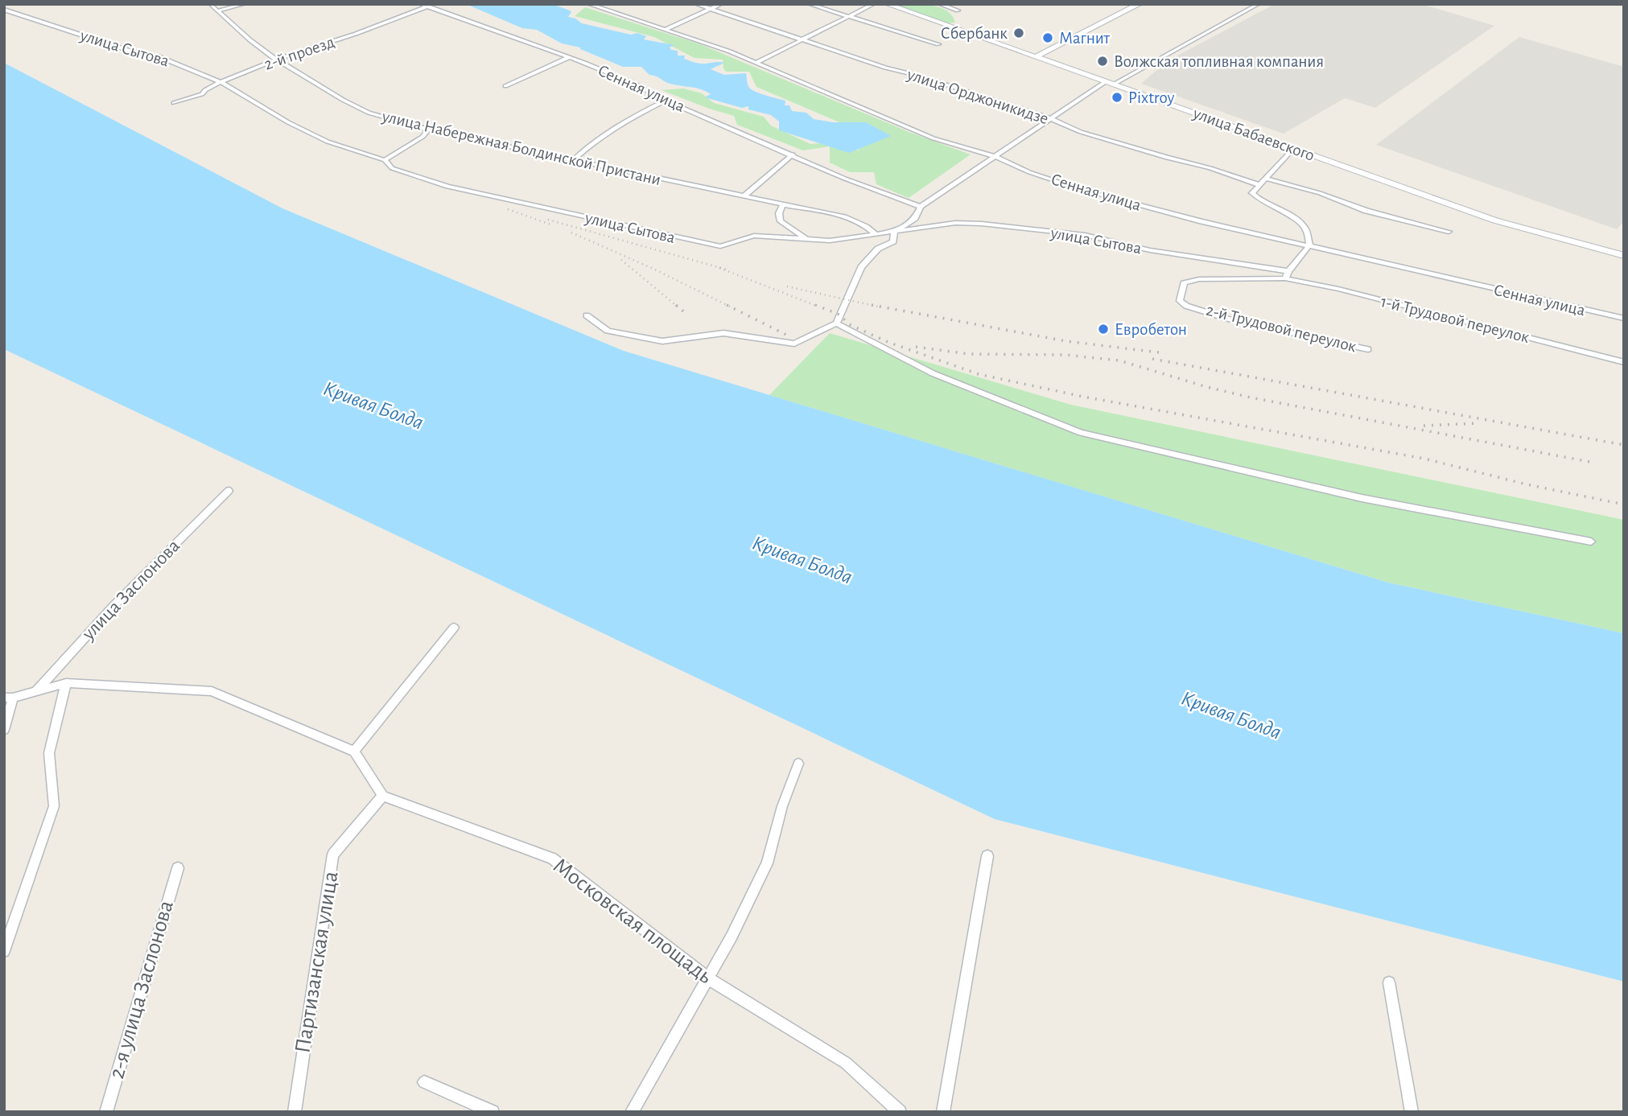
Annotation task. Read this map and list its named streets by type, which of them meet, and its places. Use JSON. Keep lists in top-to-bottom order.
{
  "streets": {
    "main road": ["улица Бабаевского"],
    "street": [
      "улица Сытова",
      "2-й проезд",
      "Сенная улица",
      "улица Орджоникидзе",
      "улица Набережная Болдинской Пристани",
      "1-й Трудовой переулок",
      "2-й Трудовой переулок",
      "улица Заслонова",
      "Московская площадь",
      "Партизанская улица",
      "2-я улица Заслонова"
    ]
  },
  "crossings": [
    ["улица Сытова", "2-й проезд"],
    ["улица Сытова", "улица Набережная Болдинской Пристани"],
    ["2-й проезд", "Сенная улица"],
    ["2-й проезд", "улица Набережная Болдинской Пристани"],
    ["1-й Трудовой переулок", "2-й Трудовой переулок"],
    ["Московская площадь", "Партизанская улица"]
  ],
  "water": ["Кривая Болда"],
  "places": [
    "Сбербанк",
    "Магнит",
    "Волжская топливная компания",
    "Pixtroy",
    "Евробетон"
  ]
}
